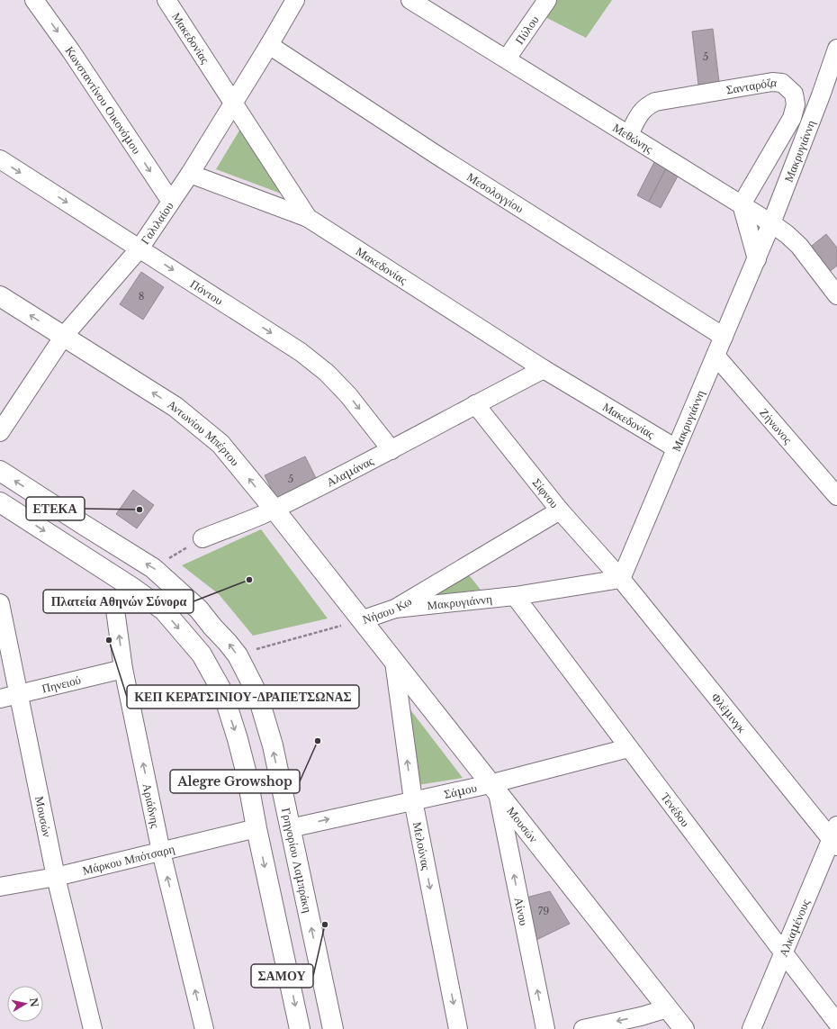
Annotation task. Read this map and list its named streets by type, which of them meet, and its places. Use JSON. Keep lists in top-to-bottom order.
{
  "streets": {
    "main road": ["Αντωνίου Μπέρτου", "Μουσών", "Γρηγορίου Λαμπράκη"],
    "street": [
      "Πύλου",
      "Μακεδονίας",
      "Σανταρόζα",
      "Κωνσταντίνου Οικονόμου",
      "Μεθώνης",
      "Μακρυγιάννη",
      "Μεσολογγίου",
      "Γαλιλαίου",
      "Πόντου",
      "Ζήνωνος",
      "Αλαμάνας",
      "Σίφνου",
      "Νήσου Κω",
      "Πηνειού",
      "Φλέμινγκ",
      "Σάμου",
      "Αριάδνης",
      "Τενέδου",
      "Μελούνας",
      "Μάρκου Μπότσαρη",
      "Αίνου",
      "Αλκαμένους"
    ]
  },
  "crossings": [
    ["Πύλου", "Μεθώνης"],
    ["Μακεδονίας", "Μακρυγιάννη"],
    ["Μακεδονίας", "Γαλιλαίου"],
    ["Μακεδονίας", "Αλαμάνας"],
    ["Σανταρόζα", "Μεθώνης"],
    ["Κωνσταντίνου Οικονόμου", "Γαλιλαίου"],
    ["Μεθώνης", "Μακρυγιάννη"],
    ["Μακρυγιάννη", "Μεσολογγίου"],
    ["Μακρυγιάννη", "Ζήνωνος"],
    ["Μακρυγιάννη", "Σίφνου"],
    ["Μακρυγιάννη", "Νήσου Κω"],
    ["Μακρυγιάννη", "Φλέμινγκ"],
    ["Μακρυγιάννη", "Τενέδου"],
    ["Μεσολογγίου", "Γαλιλαίου"],
    ["Γαλιλαίου", "Πόντου"],
    ["Γαλιλαίου", "Αντωνίου Μπέρτου"],
    ["Πόντου", "Αλαμάνας"],
    ["Αντωνίου Μπέρτου", "Αλαμάνας"],
    ["Αντωνίου Μπέρτου", "Νήσου Κω"],
    ["Αντωνίου Μπέρτου", "Μουσών"],
    ["Αλαμάνας", "Σίφνου"],
    ["Σίφνου", "Νήσου Κω"],
    ["Σίφνου", "Φλέμινγκ"],
    ["Νήσου Κω", "Μουσών"],
    ["Νήσου Κω", "Γρηγορίου Λαμπράκη"],
    ["Πηνειού", "Αριάδνης"],
    ["Πηνειού", "Μουσών"],
    ["Φλέμινγκ", "Αλκαμένους"],
    ["Σάμου", "Τενέδου"],
    ["Σάμου", "Μουσών"],
    ["Σάμου", "Μελούνας"],
    ["Σάμου", "Γρηγορίου Λαμπράκη"],
    ["Σάμου", "Αίνου"],
    ["Αριάδνης", "Μάρκου Μπότσαρη"],
    ["Τενέδου", "Αλκαμένους"],
    ["Μουσών", "Μελούνας"],
    ["Μουσών", "Μάρκου Μπότσαρη"],
    ["Μουσών", "Αίνου"]
  ],
  "one_way": [
    "Κωνσταντίνου Οικονόμου",
    "Πόντου",
    "Σάμου",
    "Αριάδνης",
    "Αίνου"
  ],
  "places": [
    "ΕΤΕΚΑ",
    "Πλατεία Αθηνών Σύνορα",
    "ΚΕΠ ΚΕΡΑΤΣΙΝΙΟΥ-ΔΡΑΠΕΤΣΩΝΑΣ",
    "Alegre Growshop",
    "ΣΑΜΟΥ"
  ],
  "house_numbers": [
    "5",
    "8",
    "5",
    "79"
  ],
  "north": "right"
}
